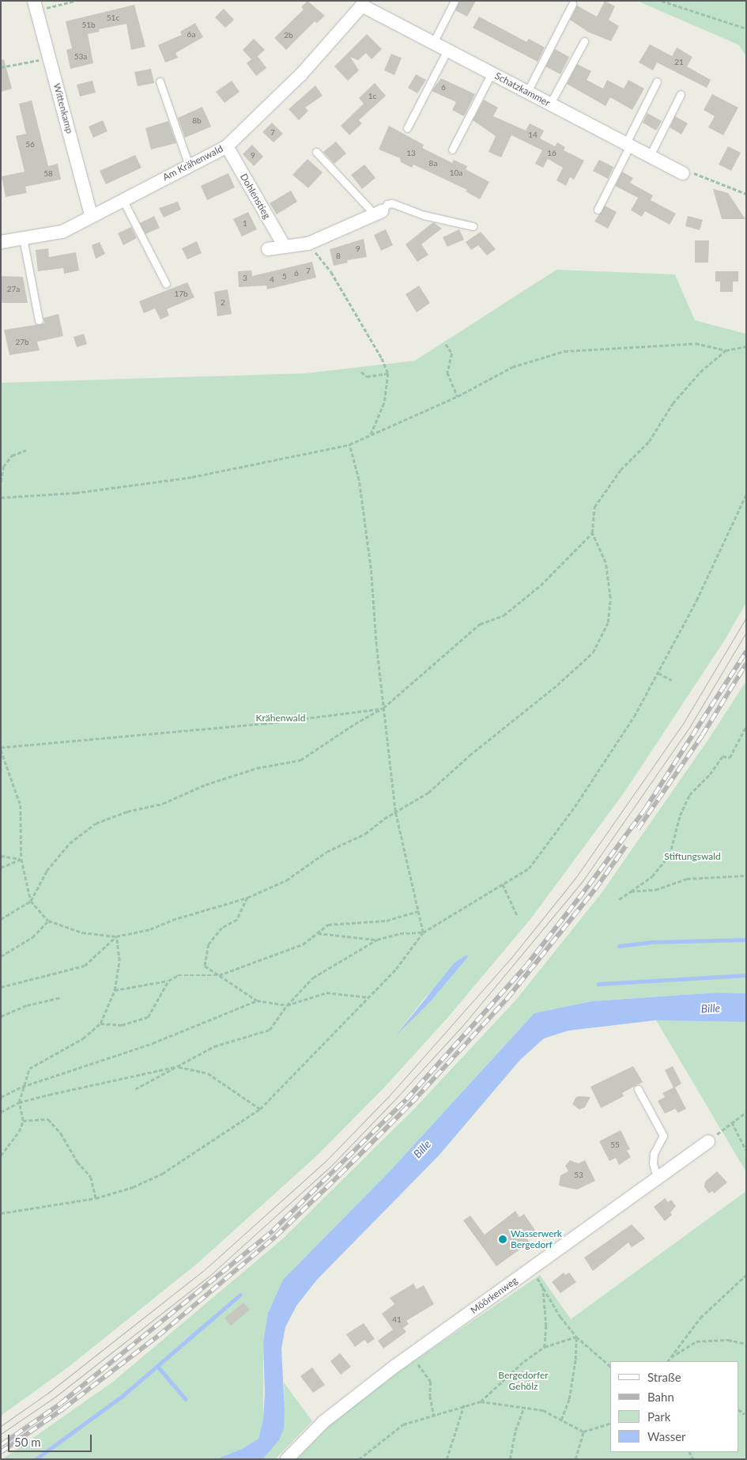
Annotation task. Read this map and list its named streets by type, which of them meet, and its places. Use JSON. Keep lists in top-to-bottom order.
{
  "streets": {
    "street": [
      "Schatzkammer",
      "Wittenkamp",
      "Am Krähenwald",
      "Dohlenstieg",
      "Möörkenweg"
    ]
  },
  "crossings": [
    ["Schatzkammer", "Am Krähenwald"],
    ["Wittenkamp", "Am Krähenwald"],
    ["Am Krähenwald", "Dohlenstieg"]
  ],
  "water": ["Bille"],
  "parks": ["Krähenwald", "Stiftungswald", "Bergedorfer Gehölz"],
  "places": ["Wasserwerk Bergedorf"],
  "house_numbers": [
    "51c",
    "51b",
    "6a",
    "2b",
    "53a",
    "21",
    "6",
    "1c",
    "8b",
    "7",
    "14",
    "56",
    "13",
    "16",
    "9",
    "8a",
    "10a",
    "58",
    "1",
    "9",
    "8",
    "7",
    "6",
    "5",
    "3",
    "4",
    "27a",
    "17b",
    "2",
    "27b",
    "55",
    "53",
    "41"
  ],
  "legend": [
    "Straße",
    "Bahn",
    "Park",
    "Wasser"
  ],
  "scale_bar": "50 m"
}
